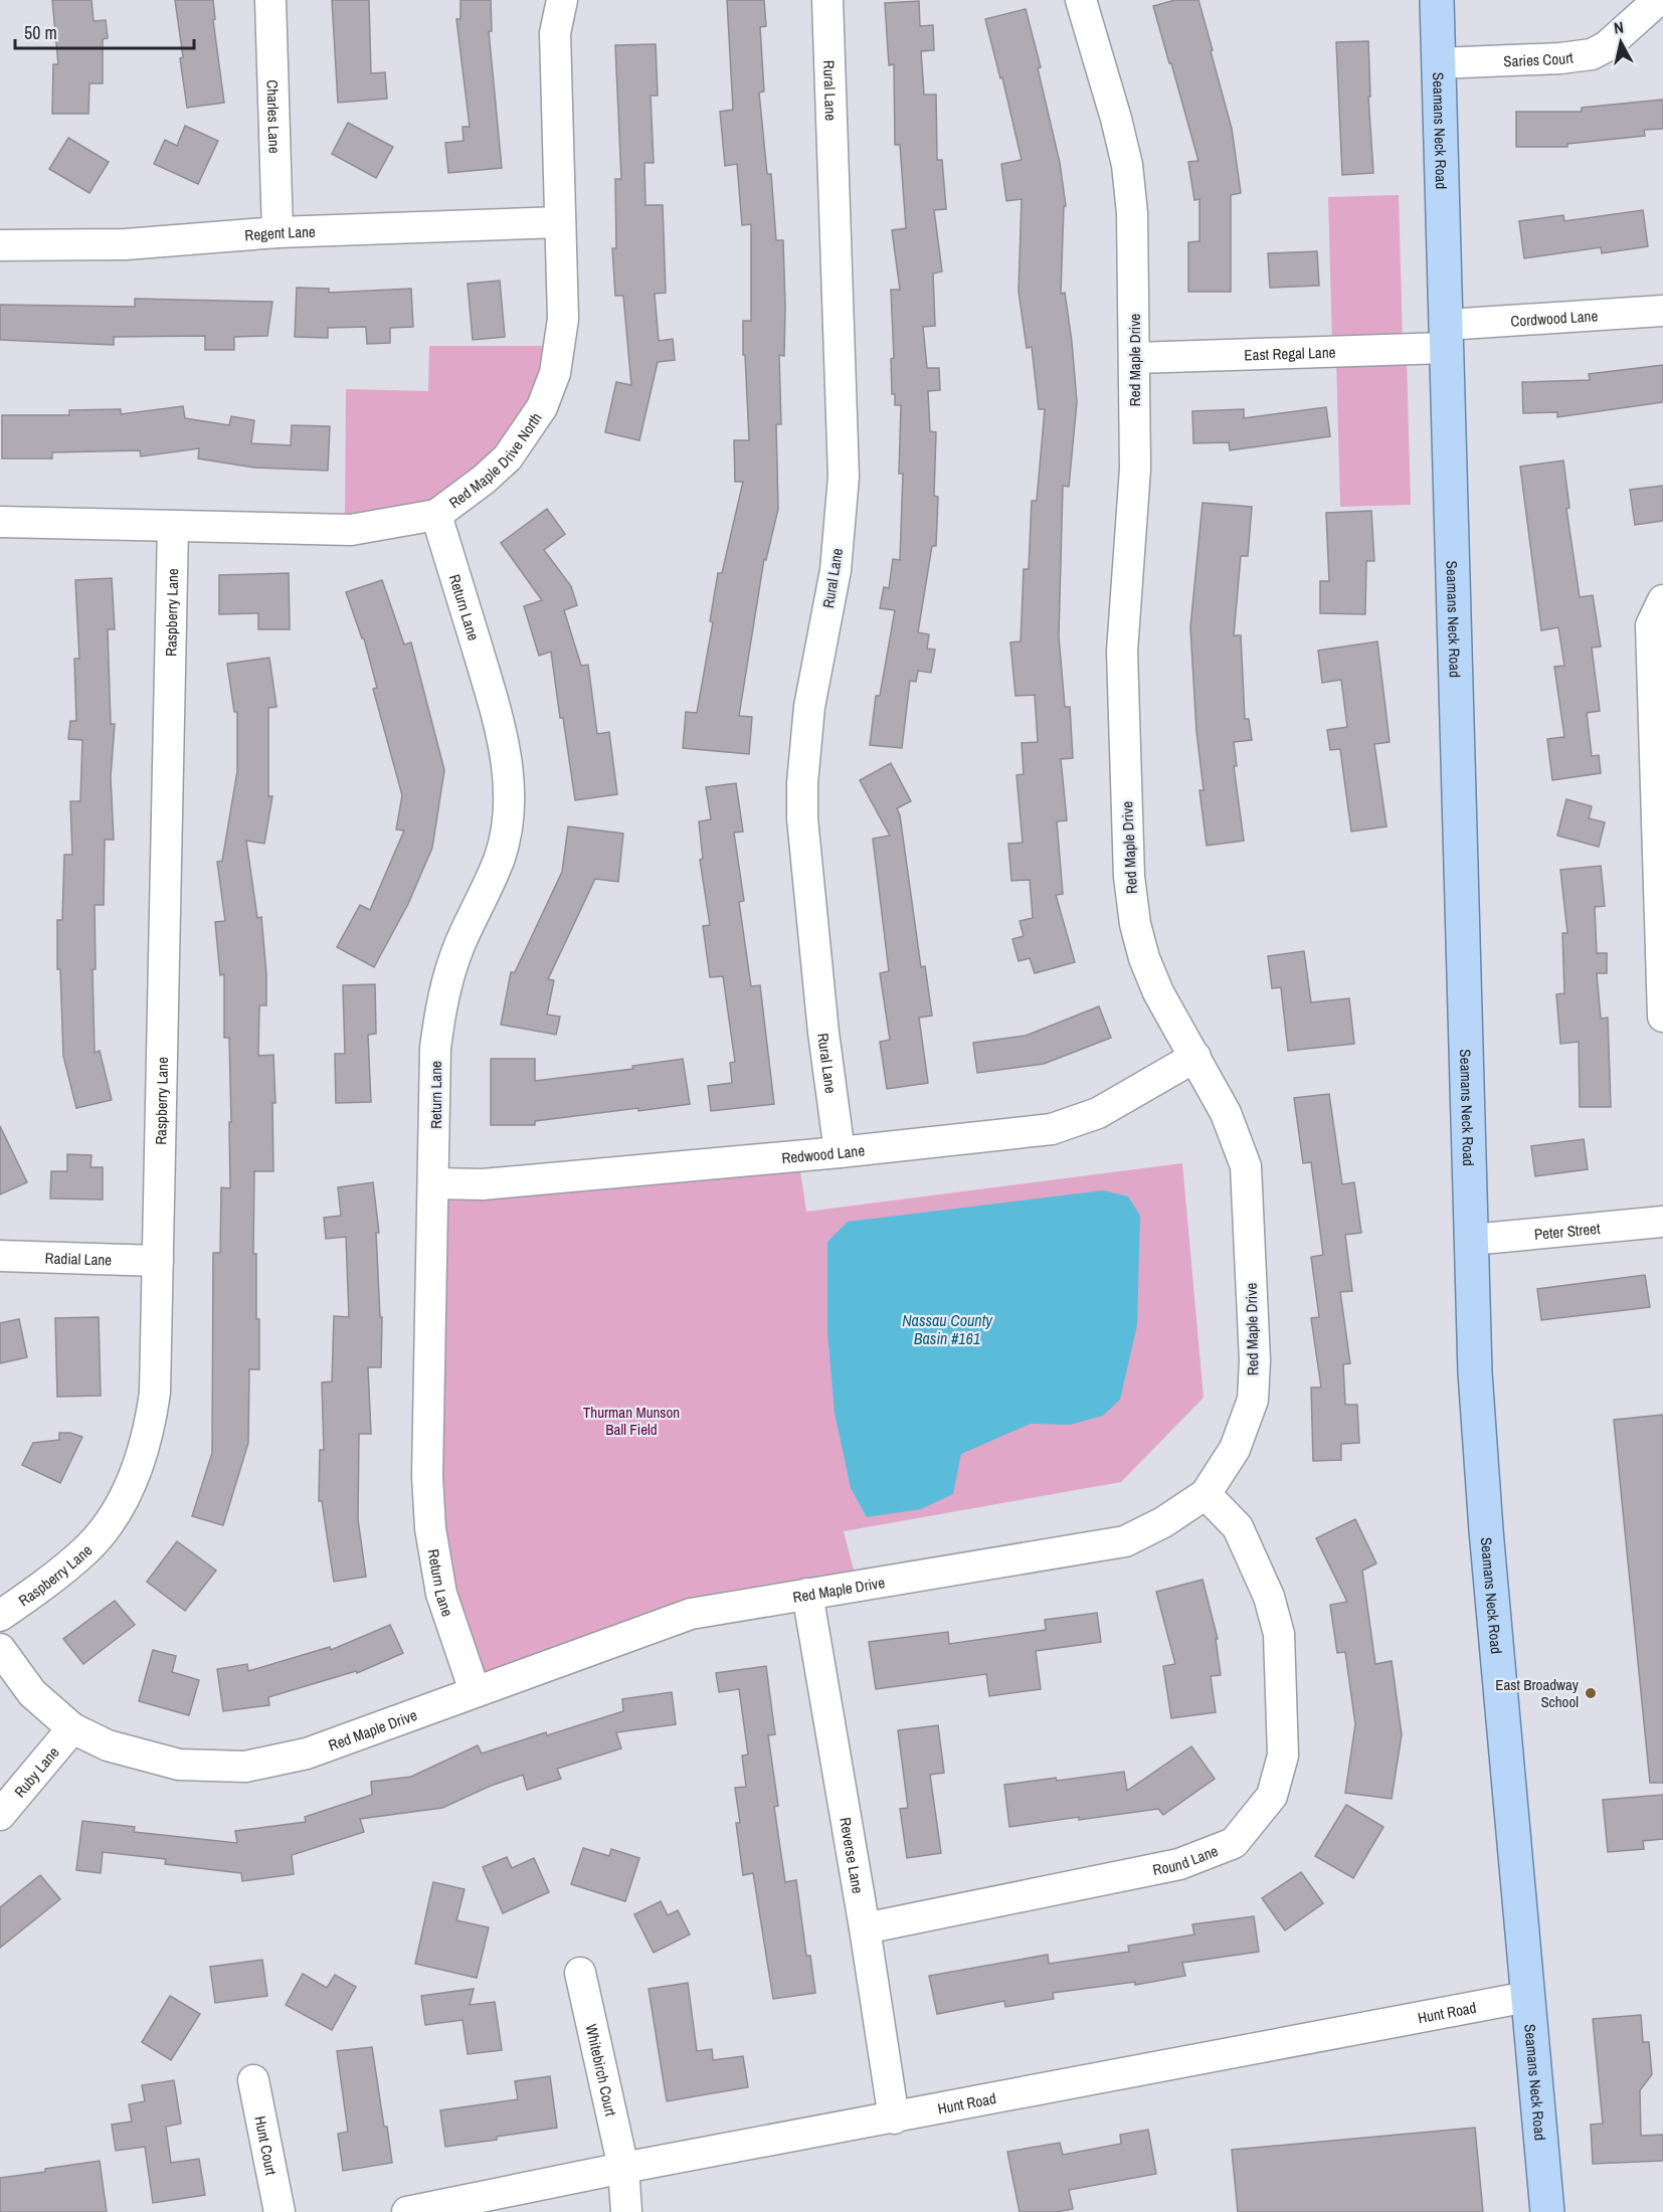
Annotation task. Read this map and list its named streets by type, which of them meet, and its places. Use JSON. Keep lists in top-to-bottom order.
{
  "streets": {
    "main road": ["Seamans Neck Road"],
    "street": [
      "Saries Court",
      "Rural Lane",
      "Charles Lane",
      "Regent Lane",
      "Cordwood Lane",
      "East Regal Lane",
      "Red Maple Drive",
      "Red Maple Drive North",
      "Return Lane",
      "Raspberry Lane",
      "Redwood Lane",
      "Peter Street",
      "Radial Lane",
      "Ruby Lane",
      "Reverse Lane",
      "Round Lane",
      "Hunt Road",
      "Whitebirch Court",
      "Hunt Court"
    ]
  },
  "crossings": [
    ["Saries Court", "Seamans Neck Road"],
    ["Rural Lane", "Redwood Lane"],
    ["Charles Lane", "Regent Lane"],
    ["Seamans Neck Road", "Cordwood Lane"],
    ["Seamans Neck Road", "East Regal Lane"],
    ["Seamans Neck Road", "Peter Street"],
    ["Seamans Neck Road", "Hunt Road"],
    ["Regent Lane", "Red Maple Drive North"],
    ["Cordwood Lane", "East Regal Lane"],
    ["East Regal Lane", "Red Maple Drive"],
    ["Red Maple Drive", "Return Lane"],
    ["Red Maple Drive", "Redwood Lane"],
    ["Red Maple Drive", "Ruby Lane"],
    ["Red Maple Drive", "Reverse Lane"],
    ["Red Maple Drive", "Round Lane"],
    ["Red Maple Drive North", "Return Lane"],
    ["Red Maple Drive North", "Raspberry Lane"],
    ["Return Lane", "Redwood Lane"],
    ["Raspberry Lane", "Radial Lane"],
    ["Reverse Lane", "Round Lane"],
    ["Reverse Lane", "Hunt Road"],
    ["Hunt Road", "Whitebirch Court"]
  ],
  "water": ["Nassau County Basin #161"],
  "parks": ["Thurman Munson Ball Field"],
  "places": ["East Broadway School"],
  "scale_bar": "50 m",
  "north": "top"
}
